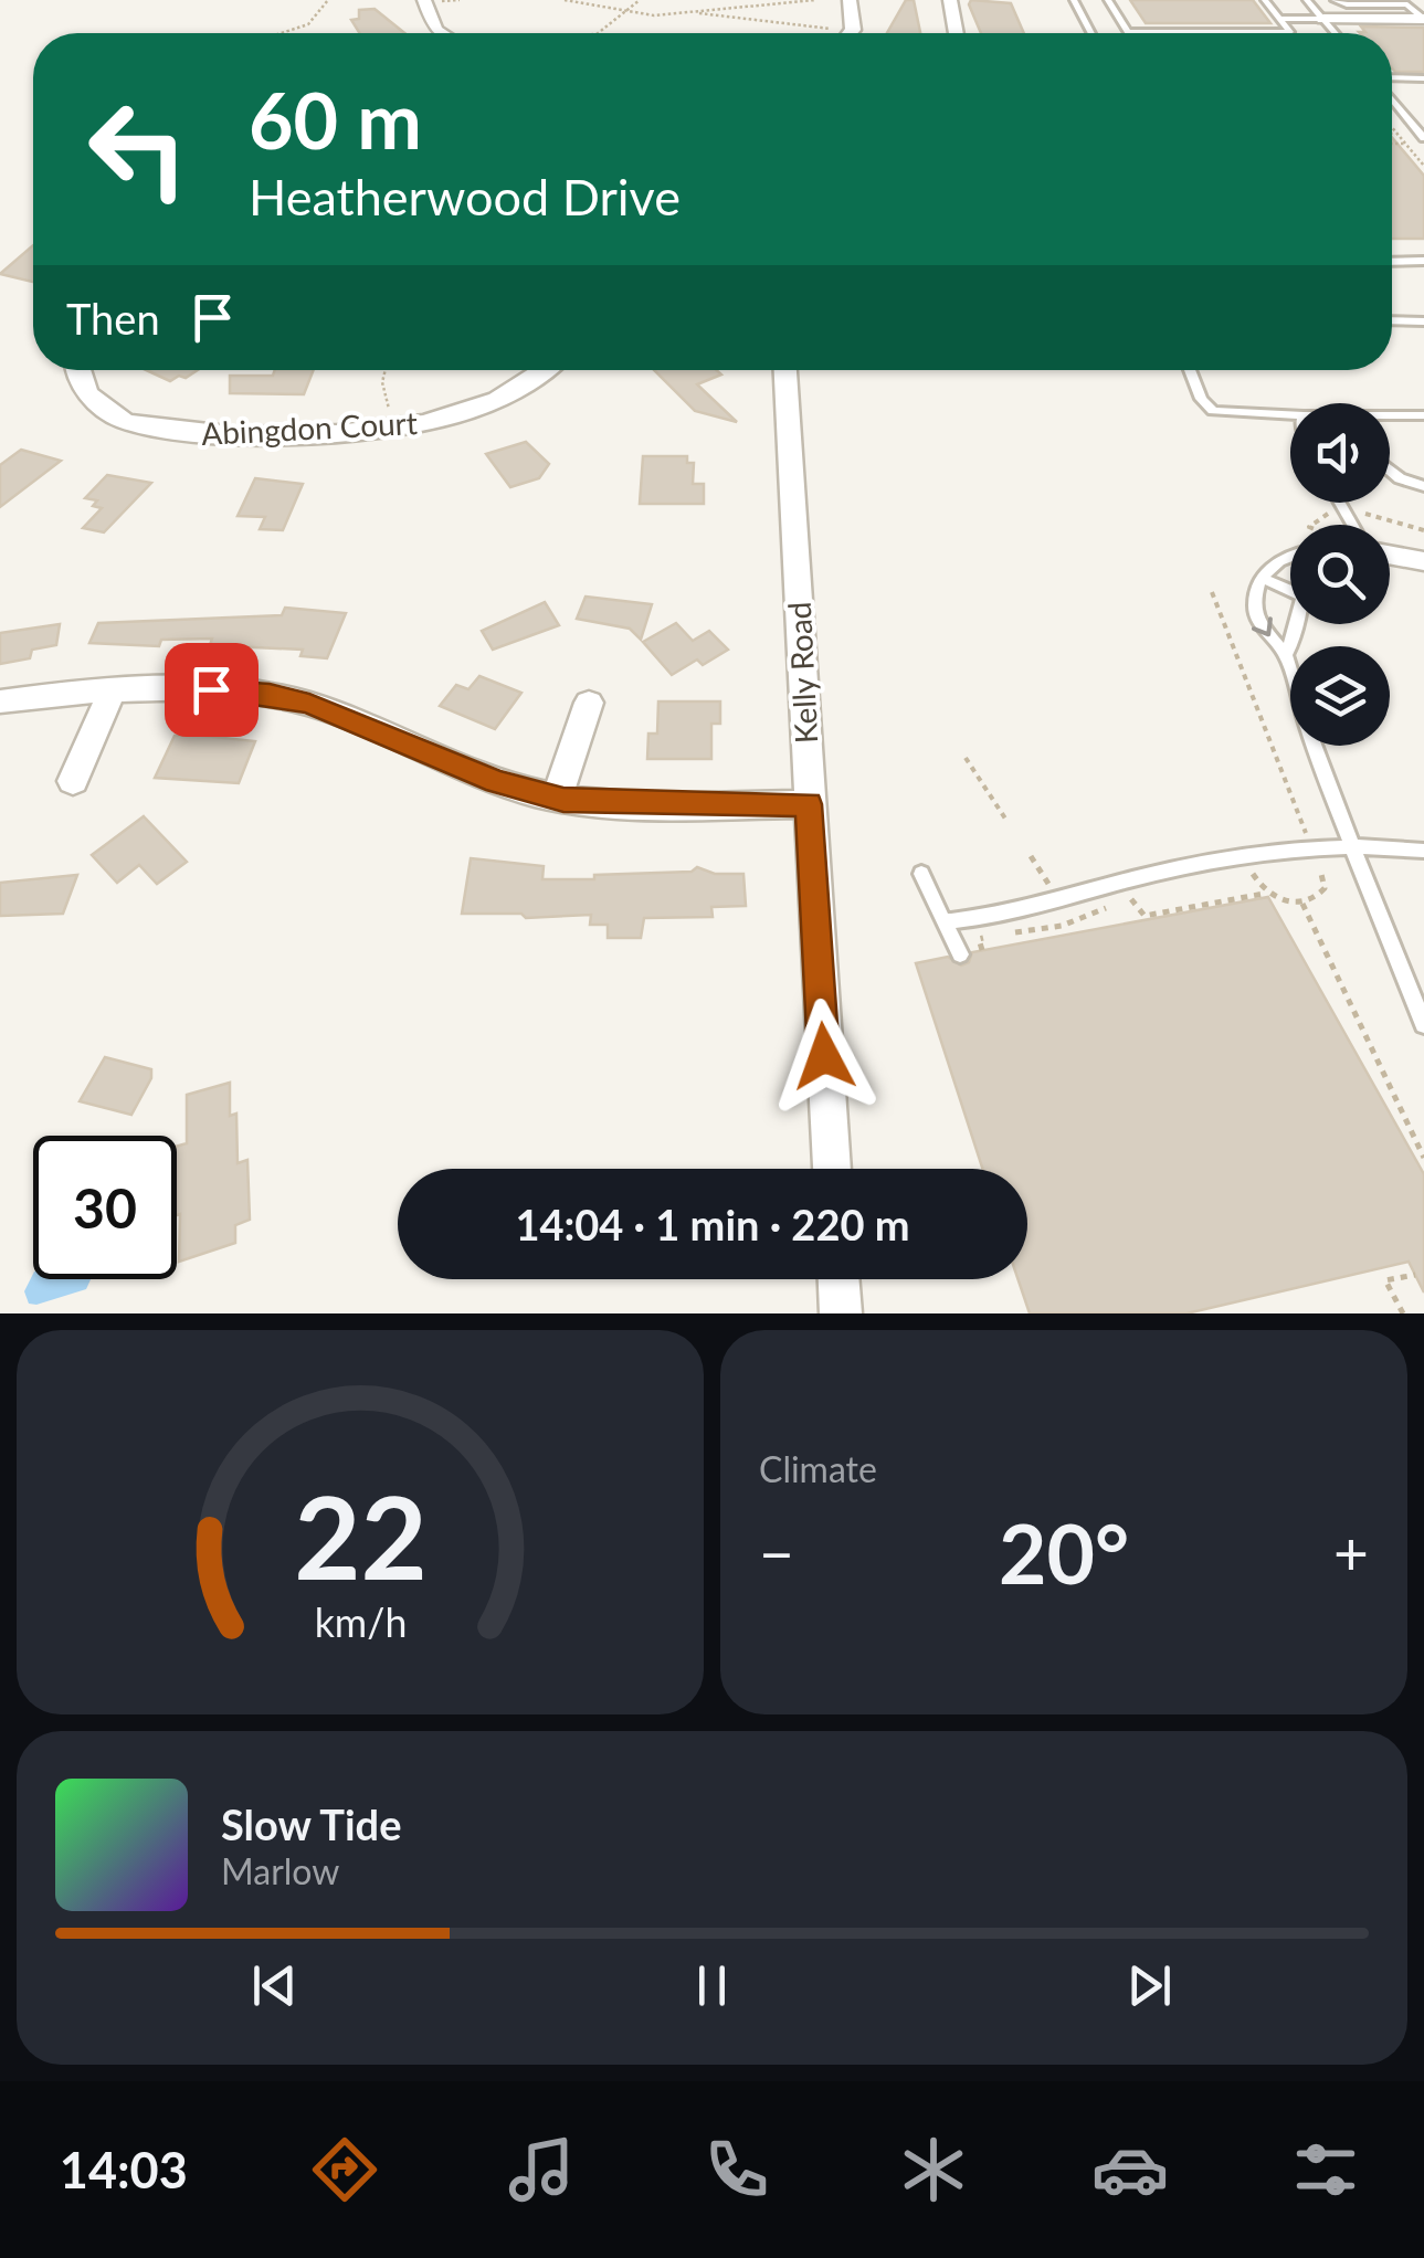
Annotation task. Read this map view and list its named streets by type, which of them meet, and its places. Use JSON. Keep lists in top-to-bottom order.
{
  "streets": {
    "street": ["Abingdon Court", "Kelly Road"]
  },
  "page": {
    "turn": ["60 m", "Heatherwood Drive"],
    "then": "Then",
    "limit": "30",
    "trip": "14:04 · 1 min · 220 m",
    "tile": "Climate",
    "heat": ["−", "20°", "+"],
    "song": ["Slow Tide", "Marlow"],
    "tabs": "14:03",
    "gauge": ["22", "km/h"]
  }
}
